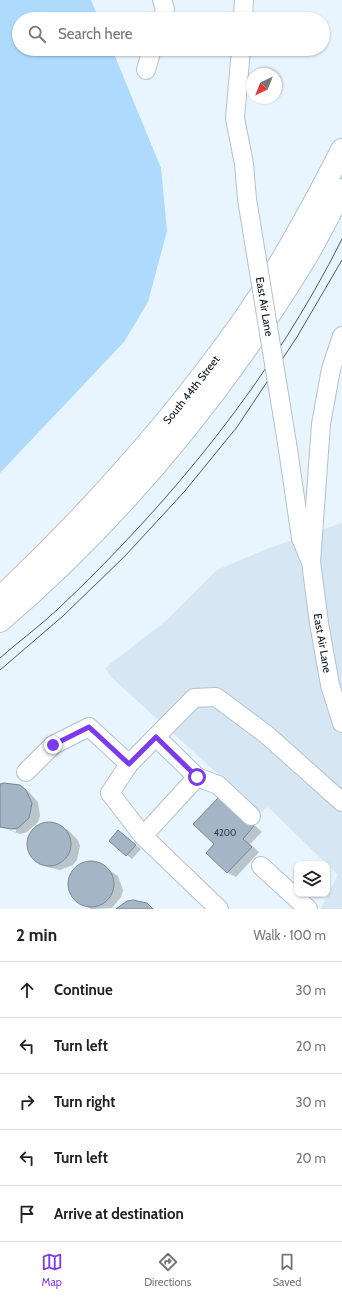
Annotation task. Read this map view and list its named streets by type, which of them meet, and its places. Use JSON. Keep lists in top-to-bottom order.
{
  "streets": {
    "main road": ["South 44th Street"],
    "street": ["East Air Lane"]
  },
  "house_numbers": ["4200"],
  "north": "bottom left",
  "page": {
    "search": "Search here",
    "heading": ["2 min", "Walk · 100 m"],
    "list": [
      ["Continue", "30 m"],
      ["Turn left", "20 m"],
      ["Turn right", "30 m"],
      ["Turn left", "20 m"],
      "Arrive at destination"
    ],
    "nav": ["Map", "Directions", "Saved"]
  }
}
